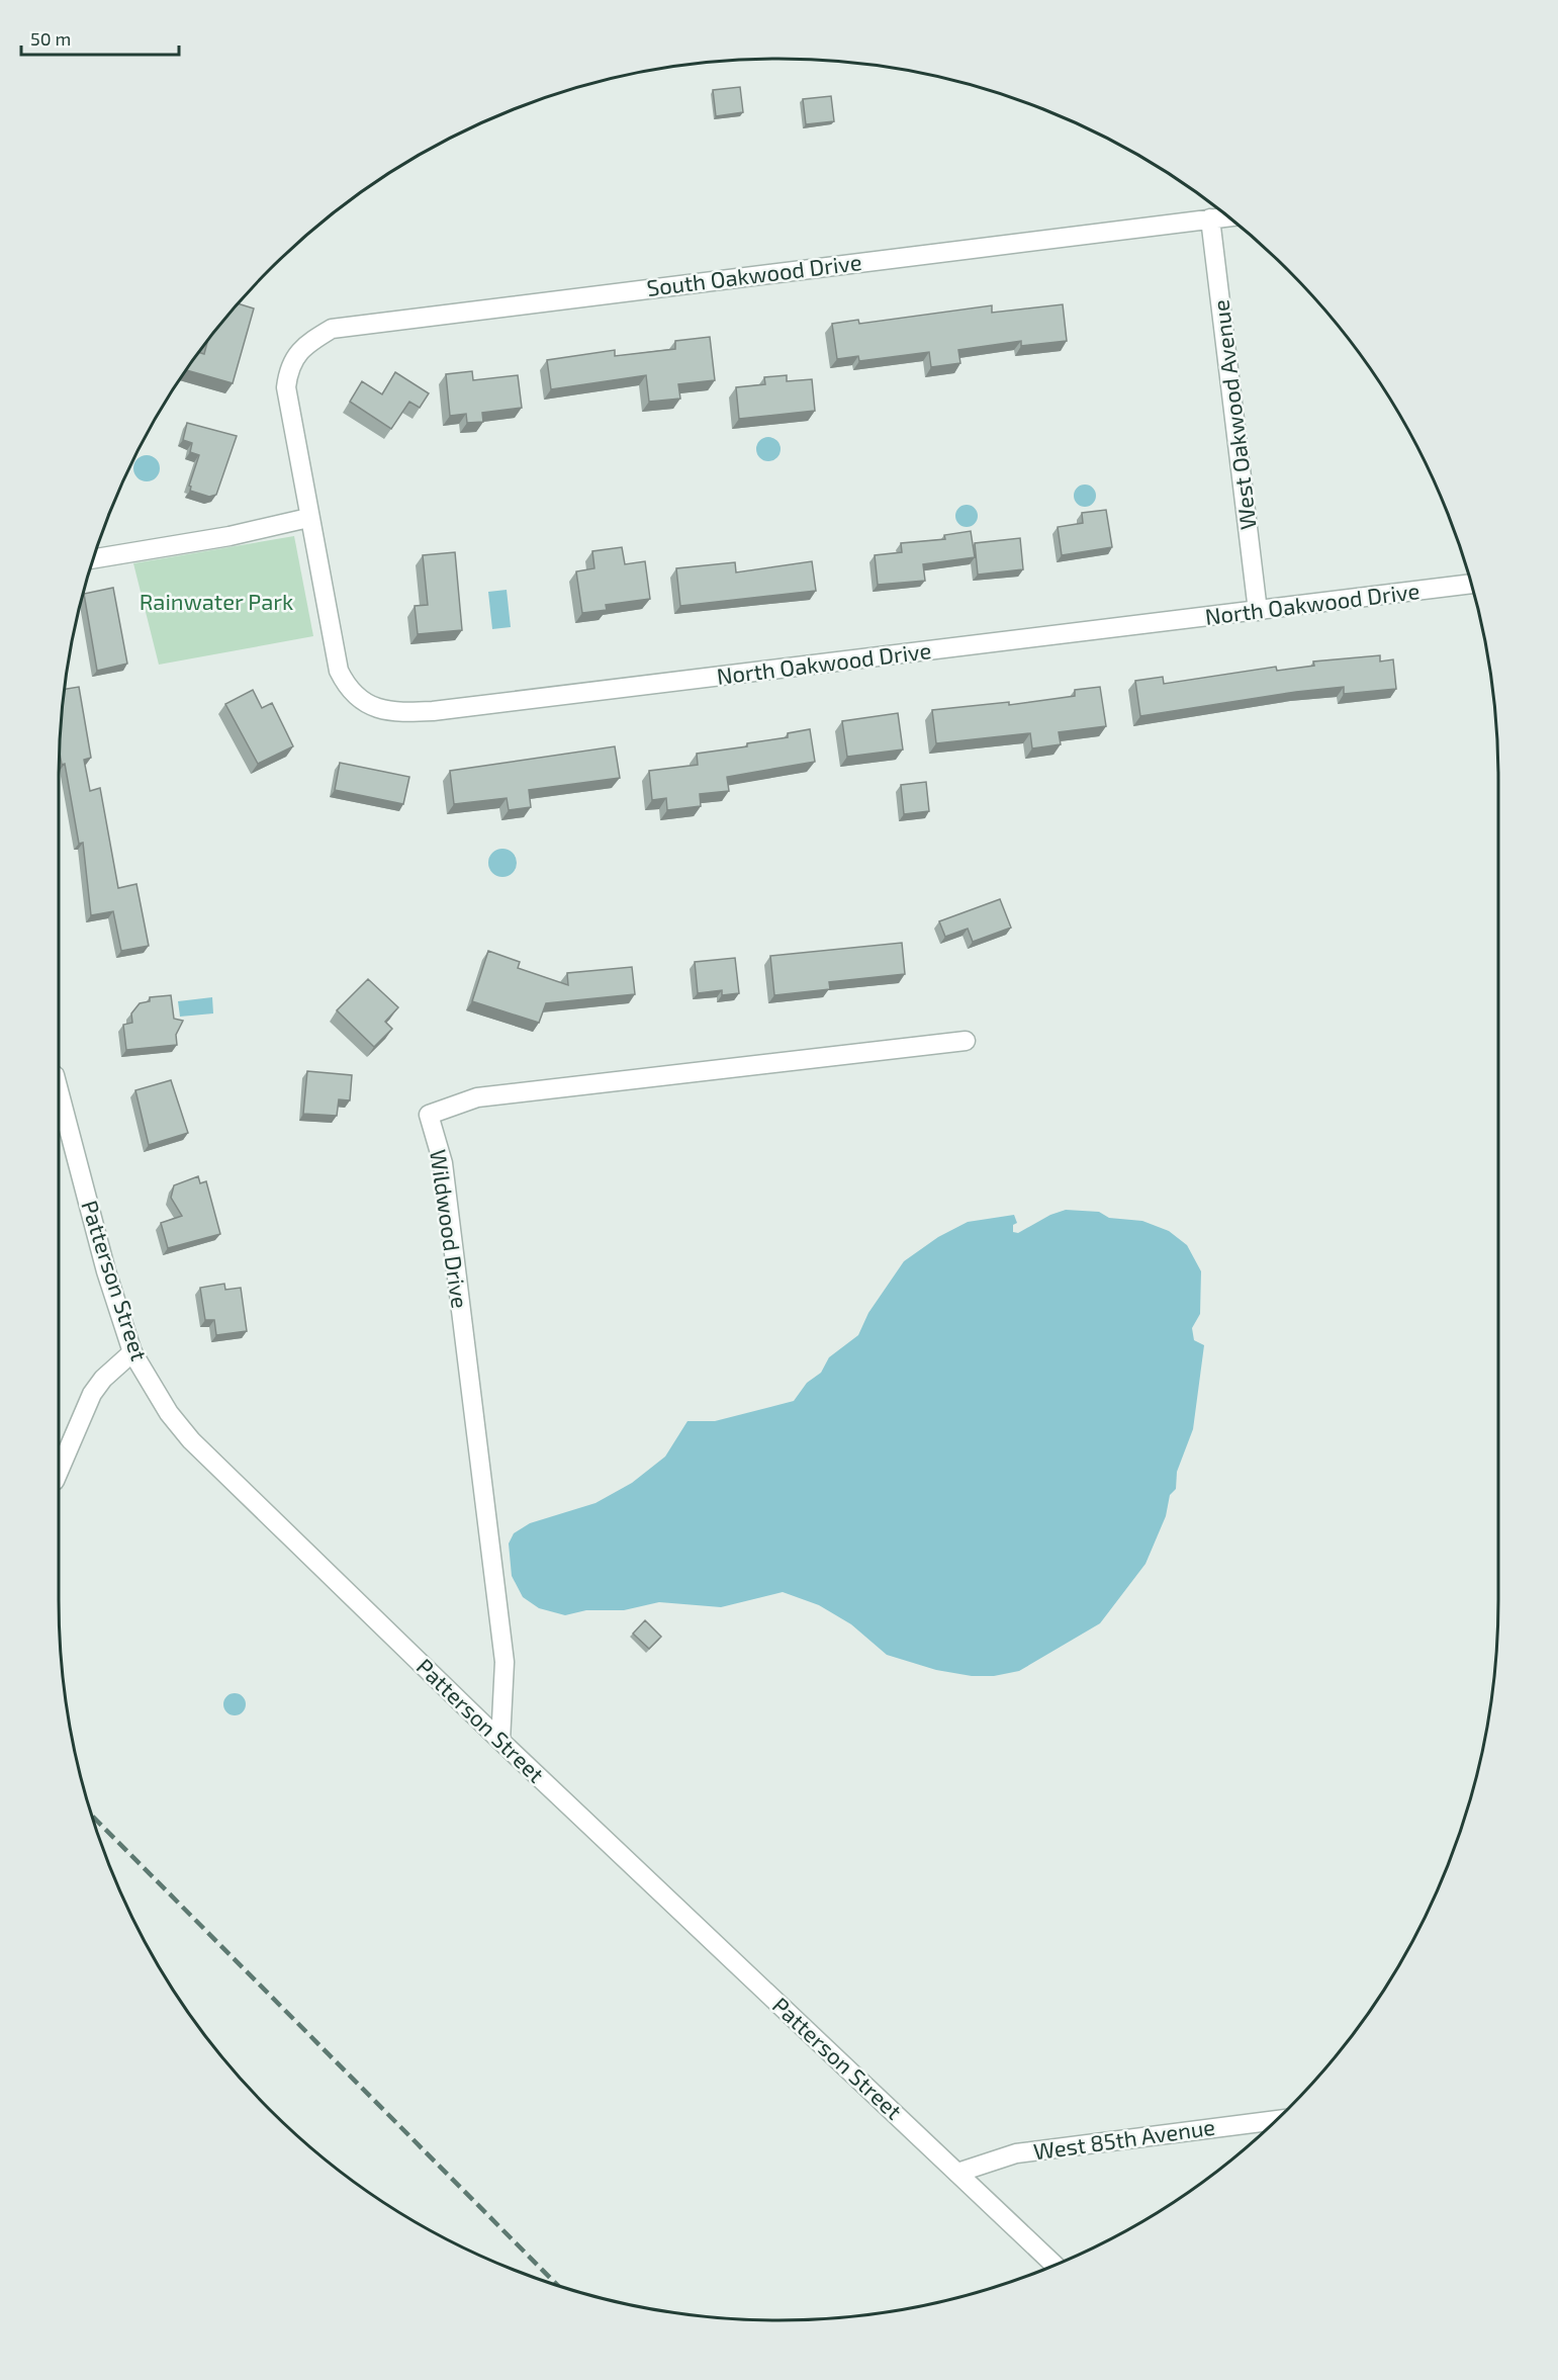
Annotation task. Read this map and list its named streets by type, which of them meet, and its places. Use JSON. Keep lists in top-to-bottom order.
{
  "streets": {
    "street": [
      "South Oakwood Drive",
      "West Oakwood Avenue",
      "North Oakwood Drive",
      "Wildwood Drive",
      "Patterson Street",
      "West 85th Avenue"
    ]
  },
  "crossings": [
    ["South Oakwood Drive", "West Oakwood Avenue"],
    ["South Oakwood Drive", "North Oakwood Drive"],
    ["West Oakwood Avenue", "North Oakwood Drive"],
    ["Wildwood Drive", "Patterson Street"],
    ["Patterson Street", "West 85th Avenue"]
  ],
  "parks": ["Rainwater Park"],
  "scale_bar": "50 m"
}
